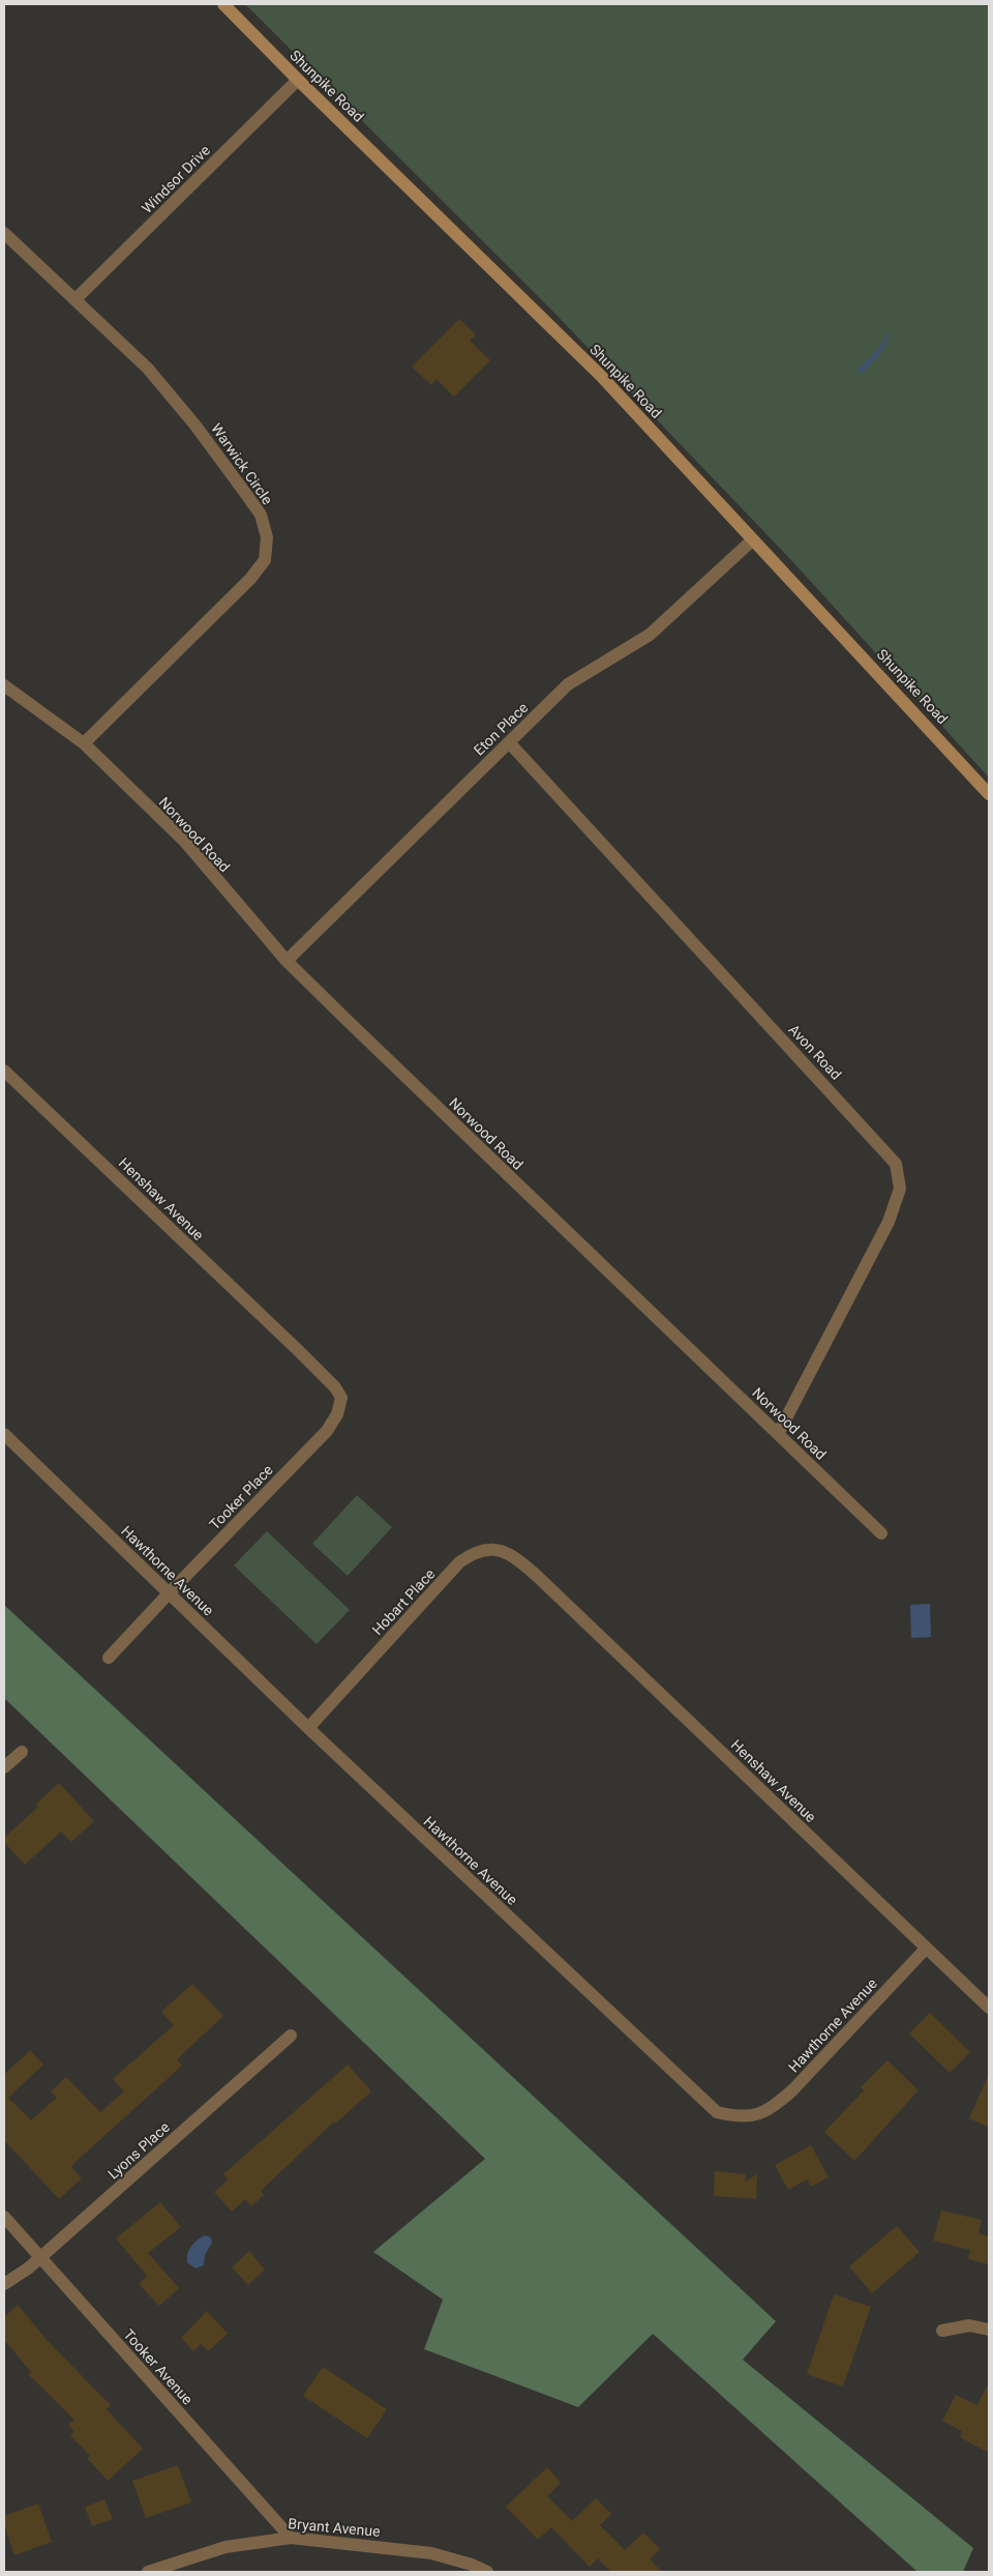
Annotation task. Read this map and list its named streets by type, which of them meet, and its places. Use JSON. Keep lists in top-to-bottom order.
{
  "streets": {
    "street": [
      "Shunpike Road",
      "Windsor Drive",
      "Warwick Circle",
      "Eton Place",
      "Norwood Road",
      "Avon Road",
      "Henshaw Avenue",
      "Tooker Place",
      "Hawthorne Avenue",
      "Hobart Place",
      "Lyons Place",
      "Tooker Avenue",
      "Bryant Avenue"
    ]
  },
  "crossings": [
    ["Shunpike Road", "Windsor Drive"],
    ["Shunpike Road", "Eton Place"],
    ["Windsor Drive", "Warwick Circle"],
    ["Warwick Circle", "Norwood Road"],
    ["Eton Place", "Norwood Road"],
    ["Eton Place", "Avon Road"],
    ["Norwood Road", "Avon Road"],
    ["Henshaw Avenue", "Tooker Place"],
    ["Henshaw Avenue", "Hawthorne Avenue"],
    ["Henshaw Avenue", "Hobart Place"],
    ["Tooker Place", "Hawthorne Avenue"],
    ["Hawthorne Avenue", "Hobart Place"],
    ["Lyons Place", "Tooker Avenue"],
    ["Tooker Avenue", "Bryant Avenue"]
  ]
}
